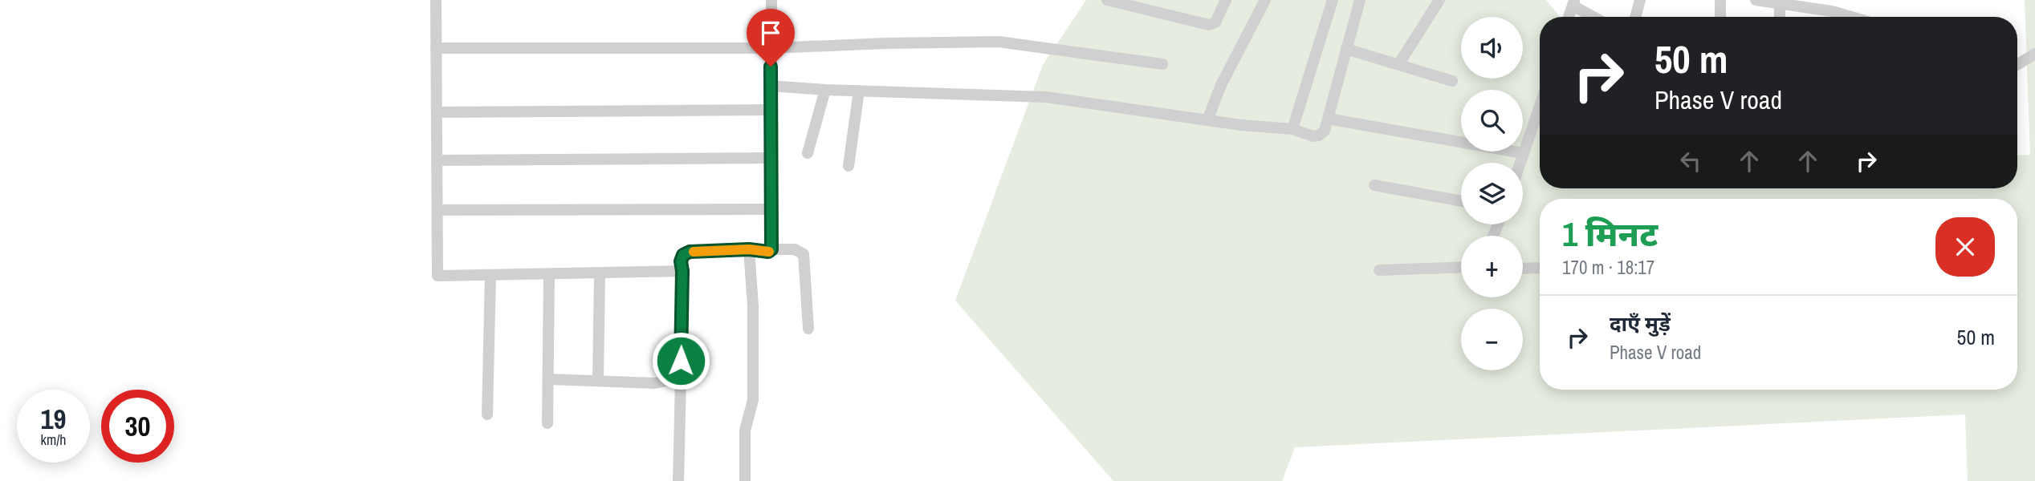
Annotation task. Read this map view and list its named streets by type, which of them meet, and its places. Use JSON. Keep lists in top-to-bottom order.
{
  "page": {
    "map_buttons": ["+", "−"],
    "turn": ["50 m", "Phase V road"],
    "heading": ["1 मिनट", "170 m · 18:17"],
    "list": [
      {
        "name": "दाएँ मुड़ें",
        "note": "Phase V road",
        "value": "50 m"
      }
    ],
    "speed": "19 km/h",
    "limit": "30"
  }
}
